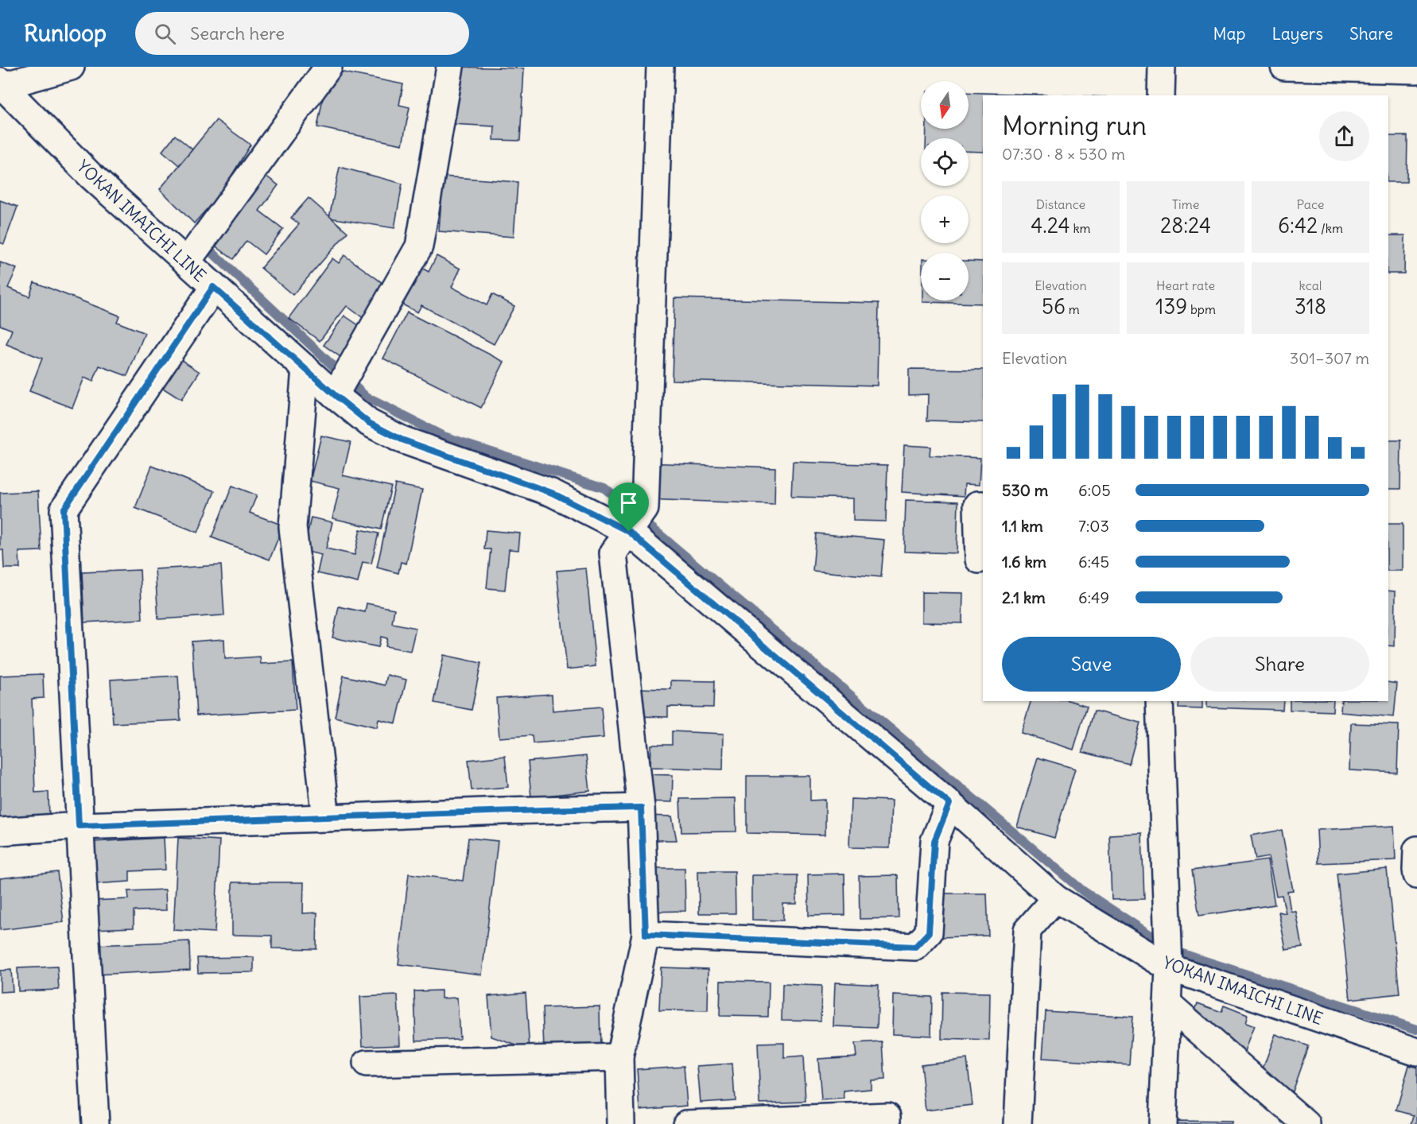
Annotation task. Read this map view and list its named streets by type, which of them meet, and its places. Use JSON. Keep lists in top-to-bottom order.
{
  "streets": {
    "main road": ["YOKAN IMAICHI LINE"]
  },
  "north": "bottom",
  "page": {
    "header": "Runloop",
    "search": "Search here",
    "nav": ["Map", "Layers", "Share"],
    "map_buttons": ["+", "−"],
    "heading": ["Morning run", "07:30 · 8 × 530 m"],
    "stats": [
      ["Distance", "4.24 km"],
      ["Time", "28:24"],
      ["Pace", "6:42 /km"],
      ["Elevation", "56 m"],
      ["Heart rate", "139 bpm"],
      ["kcal", "318"]
    ],
    "chart": ["Elevation", "301–307 m"],
    "list": [
      {
        "name": "530 m",
        "note": "6:05"
      },
      {
        "name": "1.1 km",
        "note": "7:03"
      },
      {
        "name": "1.6 km",
        "note": "6:45"
      },
      {
        "name": "2.1 km",
        "note": "6:49"
      }
    ],
    "buttons": ["Save", "Share"]
  }
}
